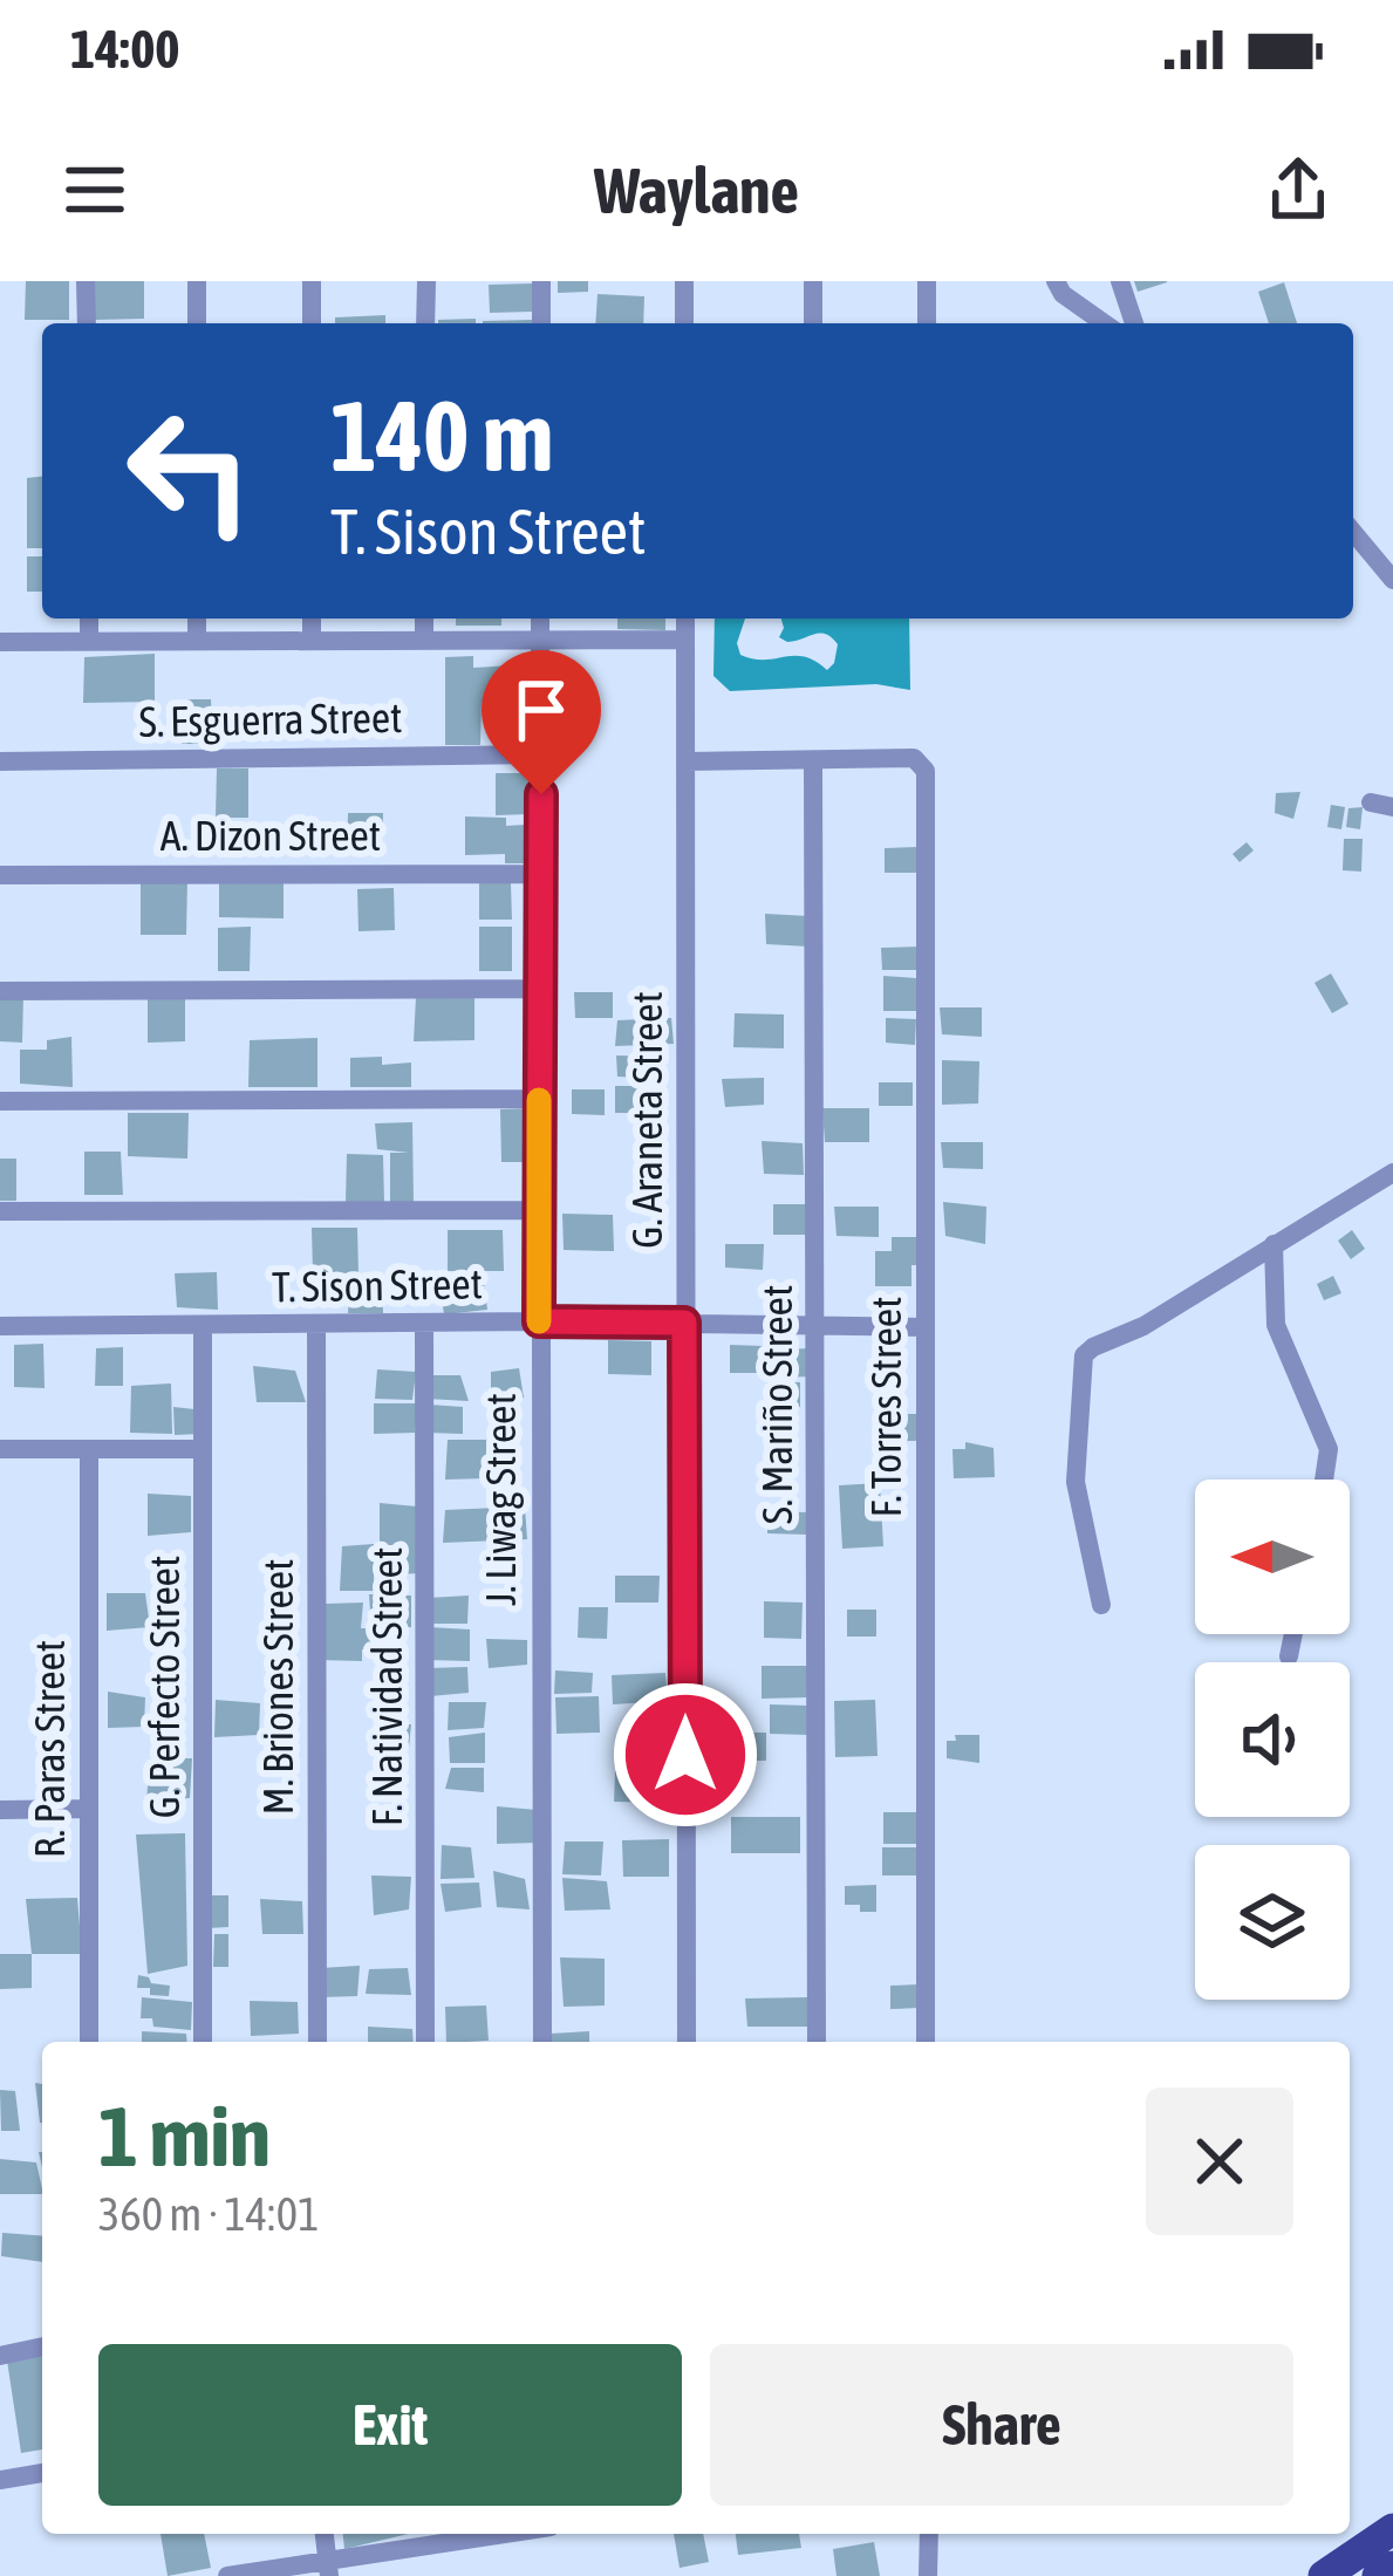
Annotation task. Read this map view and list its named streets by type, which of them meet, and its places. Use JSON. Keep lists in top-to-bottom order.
{
  "streets": {
    "street": [
      "S. Esguerra Street",
      "A. Dizon Street",
      "G. Araneta Street",
      "T. Sison Street",
      "S. Mariño Street",
      "F. Torres Street",
      "J. Liwag Street",
      "G. Perfecto Street",
      "M. Briones Street",
      "F. Natividad Street",
      "R. Paras Street"
    ]
  },
  "crossings": [
    ["S. Esguerra Street", "J. Liwag Street"],
    ["A. Dizon Street", "J. Liwag Street"],
    ["G. Araneta Street", "T. Sison Street"],
    ["T. Sison Street", "S. Mariño Street"],
    ["T. Sison Street", "F. Torres Street"],
    ["T. Sison Street", "J. Liwag Street"],
    ["T. Sison Street", "G. Perfecto Street"],
    ["T. Sison Street", "M. Briones Street"],
    ["T. Sison Street", "F. Natividad Street"],
    ["S. Mariño Street", "F. Torres Street"]
  ],
  "north": "left",
  "page": {
    "status": "14:00",
    "header": "Waylane",
    "turn": ["140 m", "T. Sison Street"],
    "heading": ["1 min", "360 m · 14:01"],
    "buttons": ["Exit", "Share"]
  }
}
